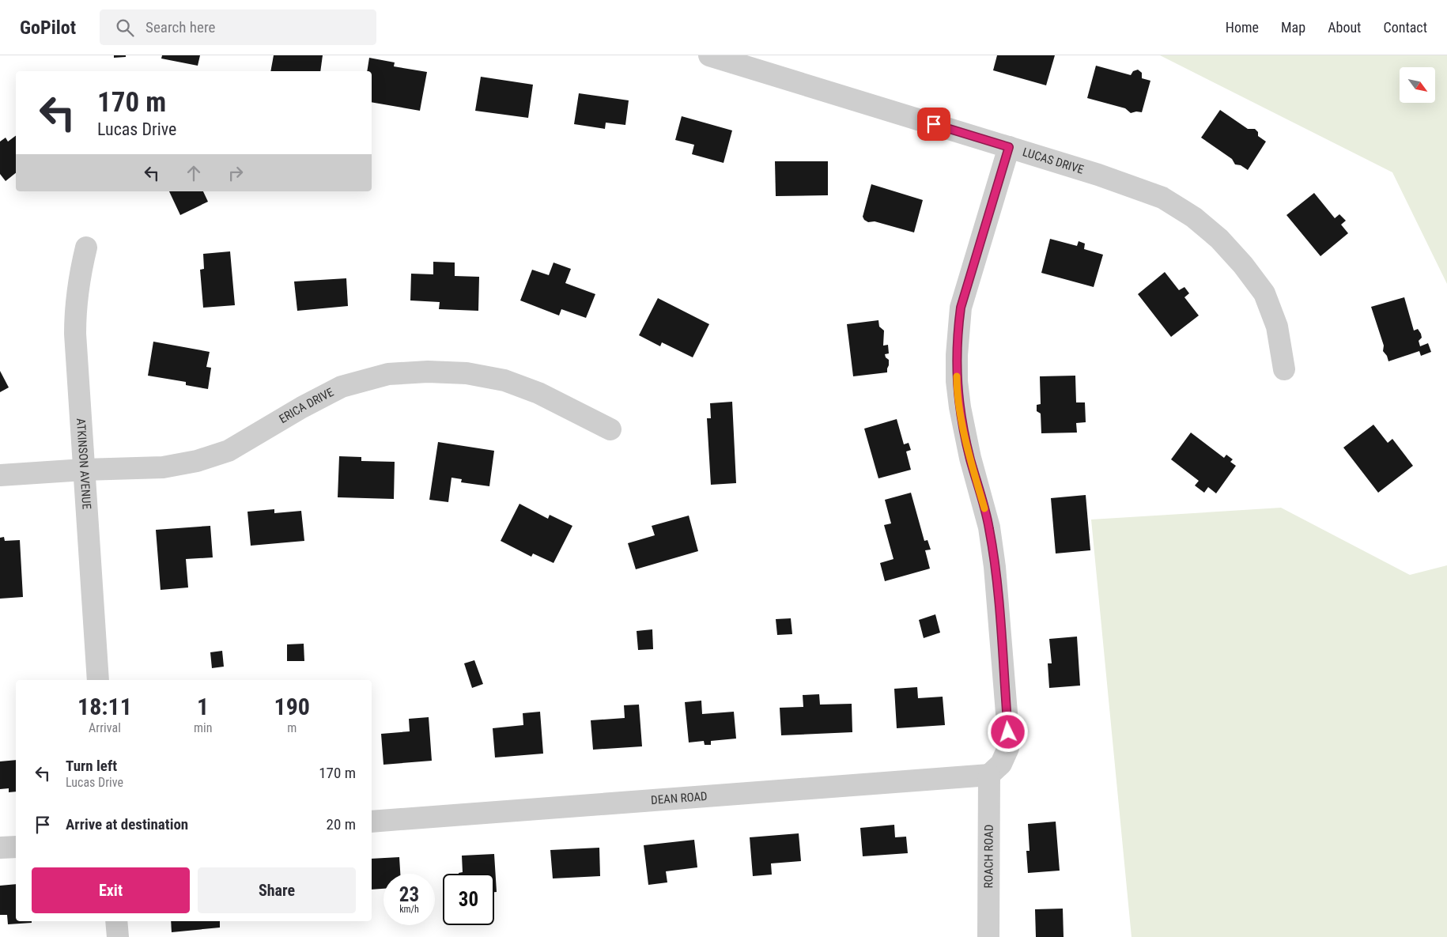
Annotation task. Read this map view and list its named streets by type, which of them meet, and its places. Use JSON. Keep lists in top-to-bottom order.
{
  "streets": {
    "street": [
      "LUCAS DRIVE",
      "ERICA DRIVE",
      "ATKINSON AVENUE",
      "DEAN ROAD",
      "ROACH ROAD"
    ]
  },
  "crossings": [
    ["ERICA DRIVE", "ATKINSON AVENUE"],
    ["DEAN ROAD", "ROACH ROAD"]
  ],
  "north": "bottom right",
  "page": {
    "header": "GoPilot",
    "search": "Search here",
    "nav": [
      "Home",
      "Map",
      "About",
      "Contact"
    ],
    "turn": ["170 m", "Lucas Drive"],
    "eta": [
      "18:11",
      "Arrival",
      "1",
      "min",
      "190",
      "m"
    ],
    "list": [
      {
        "name": "Turn left",
        "note": "Lucas Drive",
        "value": "170 m"
      },
      {
        "name": "Arrive at destination",
        "value": "20 m"
      }
    ],
    "buttons": ["Exit", "Share"],
    "speed": "23 km/h",
    "limit": "30"
  }
}
